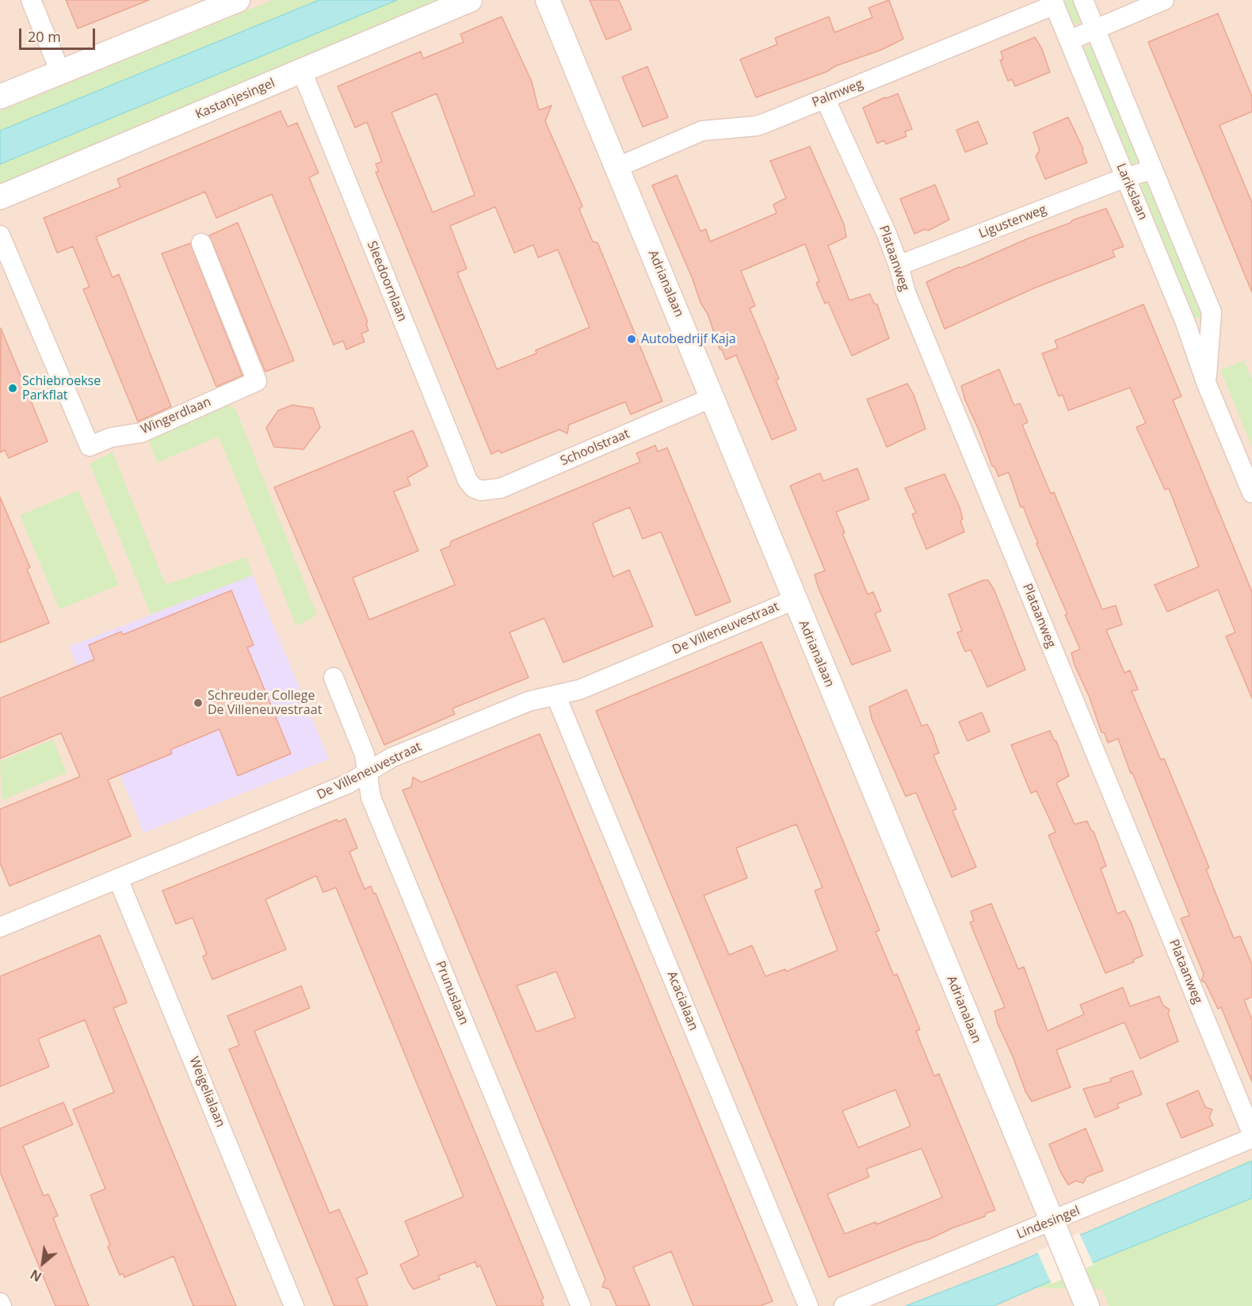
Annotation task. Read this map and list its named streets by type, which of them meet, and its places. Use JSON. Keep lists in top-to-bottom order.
{
  "streets": {
    "street": [
      "Palmweg",
      "Kastanjesingel",
      "Larikslaan",
      "Ligusterweg",
      "Plataanweg",
      "Sleedoornlaan",
      "Adrianalaan",
      "Wingerdlaan",
      "Schoolstraat",
      "De Villeneuvestraat",
      "Prunuslaan",
      "Acacialaan",
      "Weigelialaan",
      "Lindesingel"
    ]
  },
  "crossings": [
    ["Palmweg", "Larikslaan"],
    ["Palmweg", "Plataanweg"],
    ["Palmweg", "Adrianalaan"],
    ["Kastanjesingel", "Sleedoornlaan"],
    ["Larikslaan", "Ligusterweg"],
    ["Ligusterweg", "Plataanweg"],
    ["Sleedoornlaan", "Schoolstraat"],
    ["Adrianalaan", "Schoolstraat"],
    ["Adrianalaan", "De Villeneuvestraat"],
    ["Adrianalaan", "Lindesingel"],
    ["De Villeneuvestraat", "Prunuslaan"],
    ["De Villeneuvestraat", "Acacialaan"],
    ["De Villeneuvestraat", "Weigelialaan"]
  ],
  "places": ["Autobedrijf Kaja", "Schiebroekse Parkflat", "Schreuder College De Villeneuvestraat"],
  "scale_bar": "20 m",
  "north": "bottom left"
}
